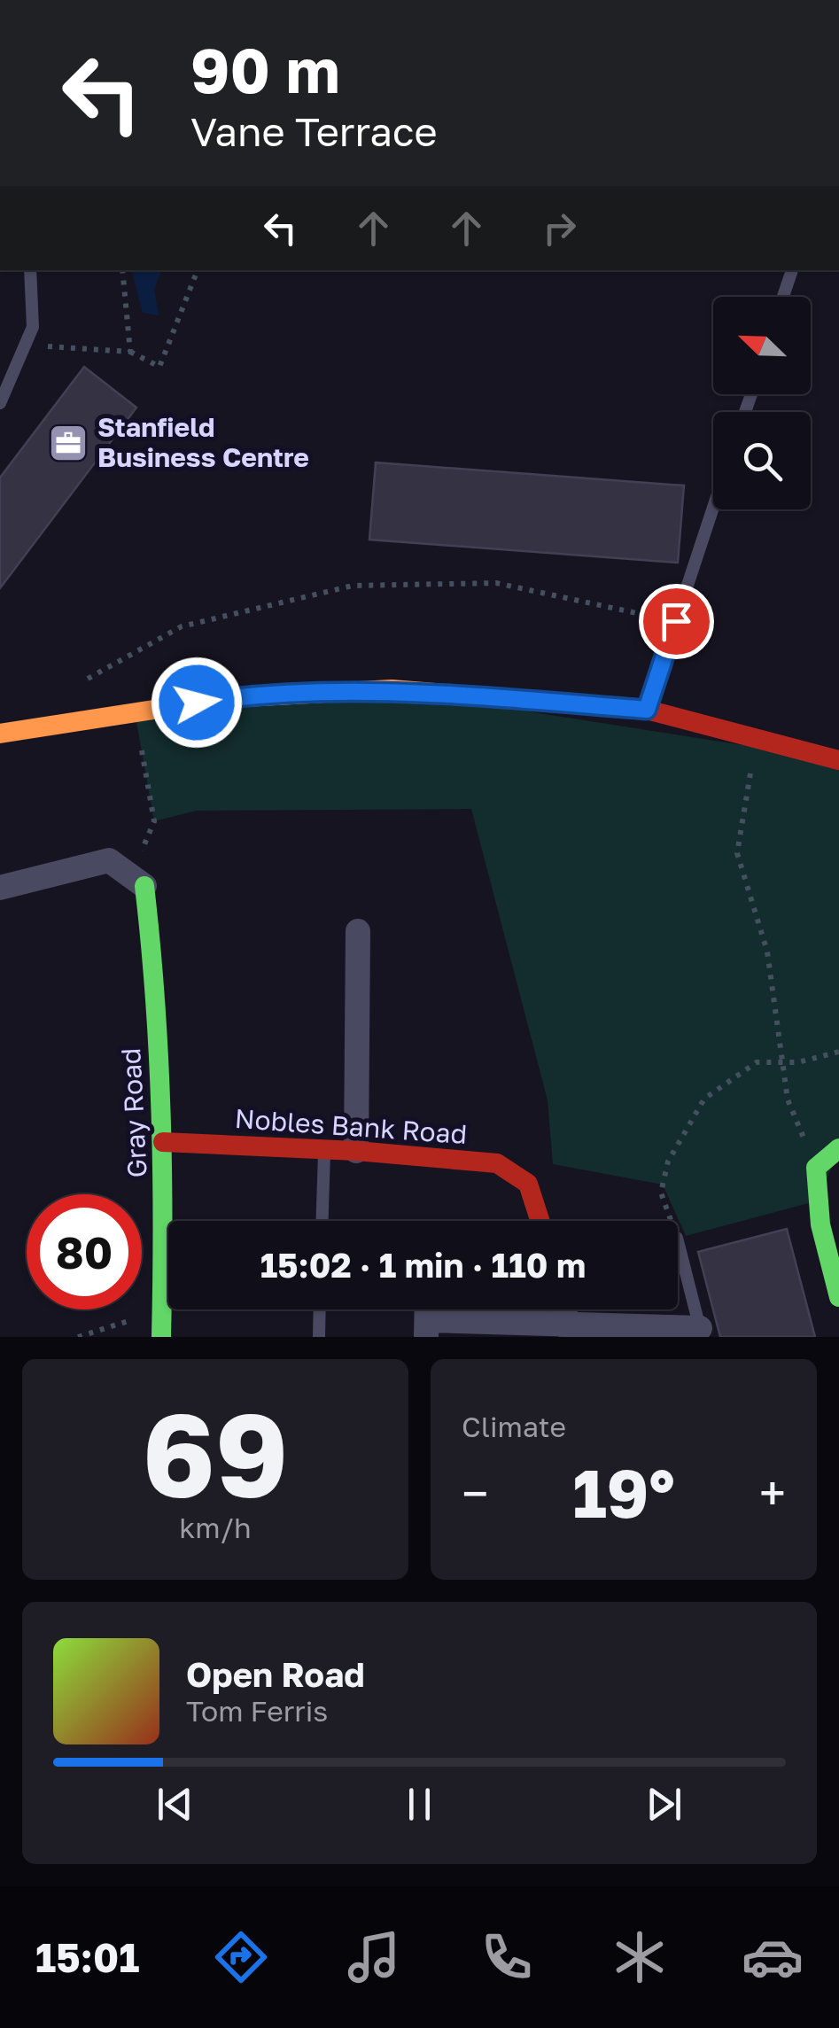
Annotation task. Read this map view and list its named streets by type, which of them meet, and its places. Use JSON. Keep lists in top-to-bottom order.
{
  "streets": {
    "main road": ["Gray Road", "Nobles Bank Road"]
  },
  "crossings": [
    ["Gray Road", "Nobles Bank Road"]
  ],
  "places": {
    "office": ["Stanfield Business Centre"]
  },
  "north": "top left",
  "page": {
    "turn": ["90 m", "Vane Terrace"],
    "limit": "80",
    "trip": "15:02 · 1 min · 110 m",
    "tile": [
      ["69", "km/h"],
      "Climate"
    ],
    "heat": ["−", "19°", "+"],
    "song": ["Open Road", "Tom Ferris"],
    "tabs": "15:01"
  }
}
